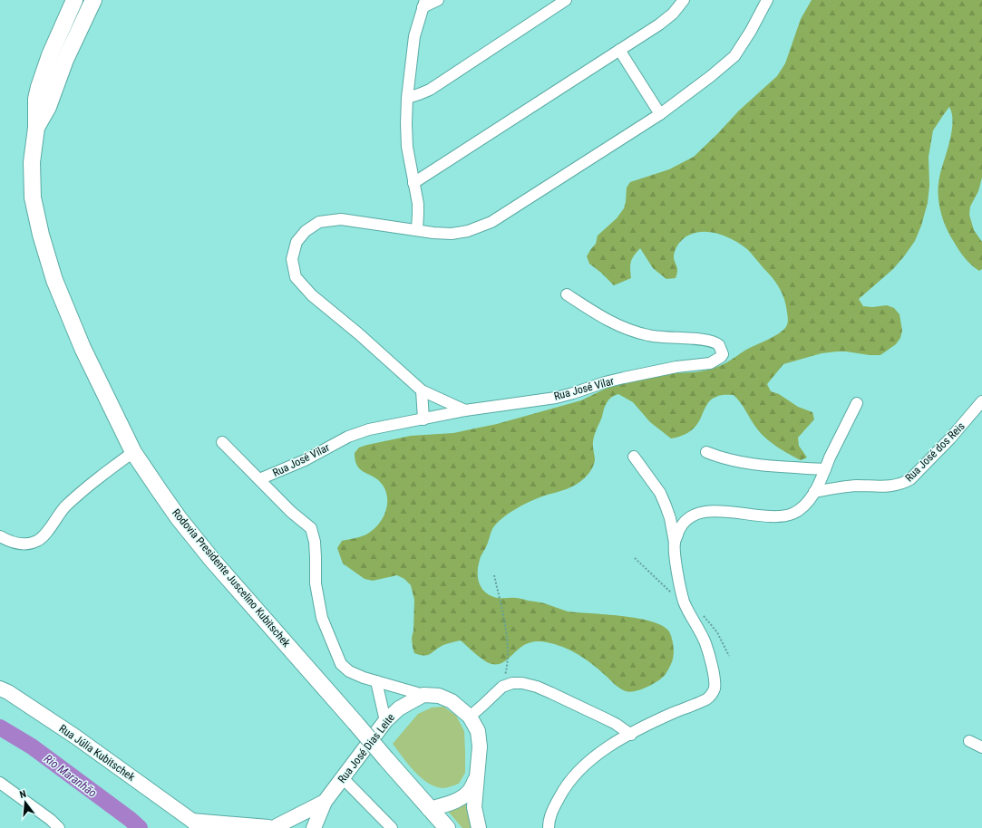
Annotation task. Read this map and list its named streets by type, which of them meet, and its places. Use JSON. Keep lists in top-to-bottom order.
{
  "streets": {
    "highway": ["Rodovia Presidente Juscelino Kubitschek"],
    "main road": ["Rua José Dias Leite", "Rua Júlia Kubitschek"],
    "street": ["Rua José Vilar", "Rua José dos Reis"]
  },
  "crossings": [
    ["Rua José Vilar", "Rua José Dias Leite"],
    ["Rua José Dias Leite", "Rua Júlia Kubitschek"]
  ],
  "water": ["Rio Maranhão"],
  "north": "top"
}
